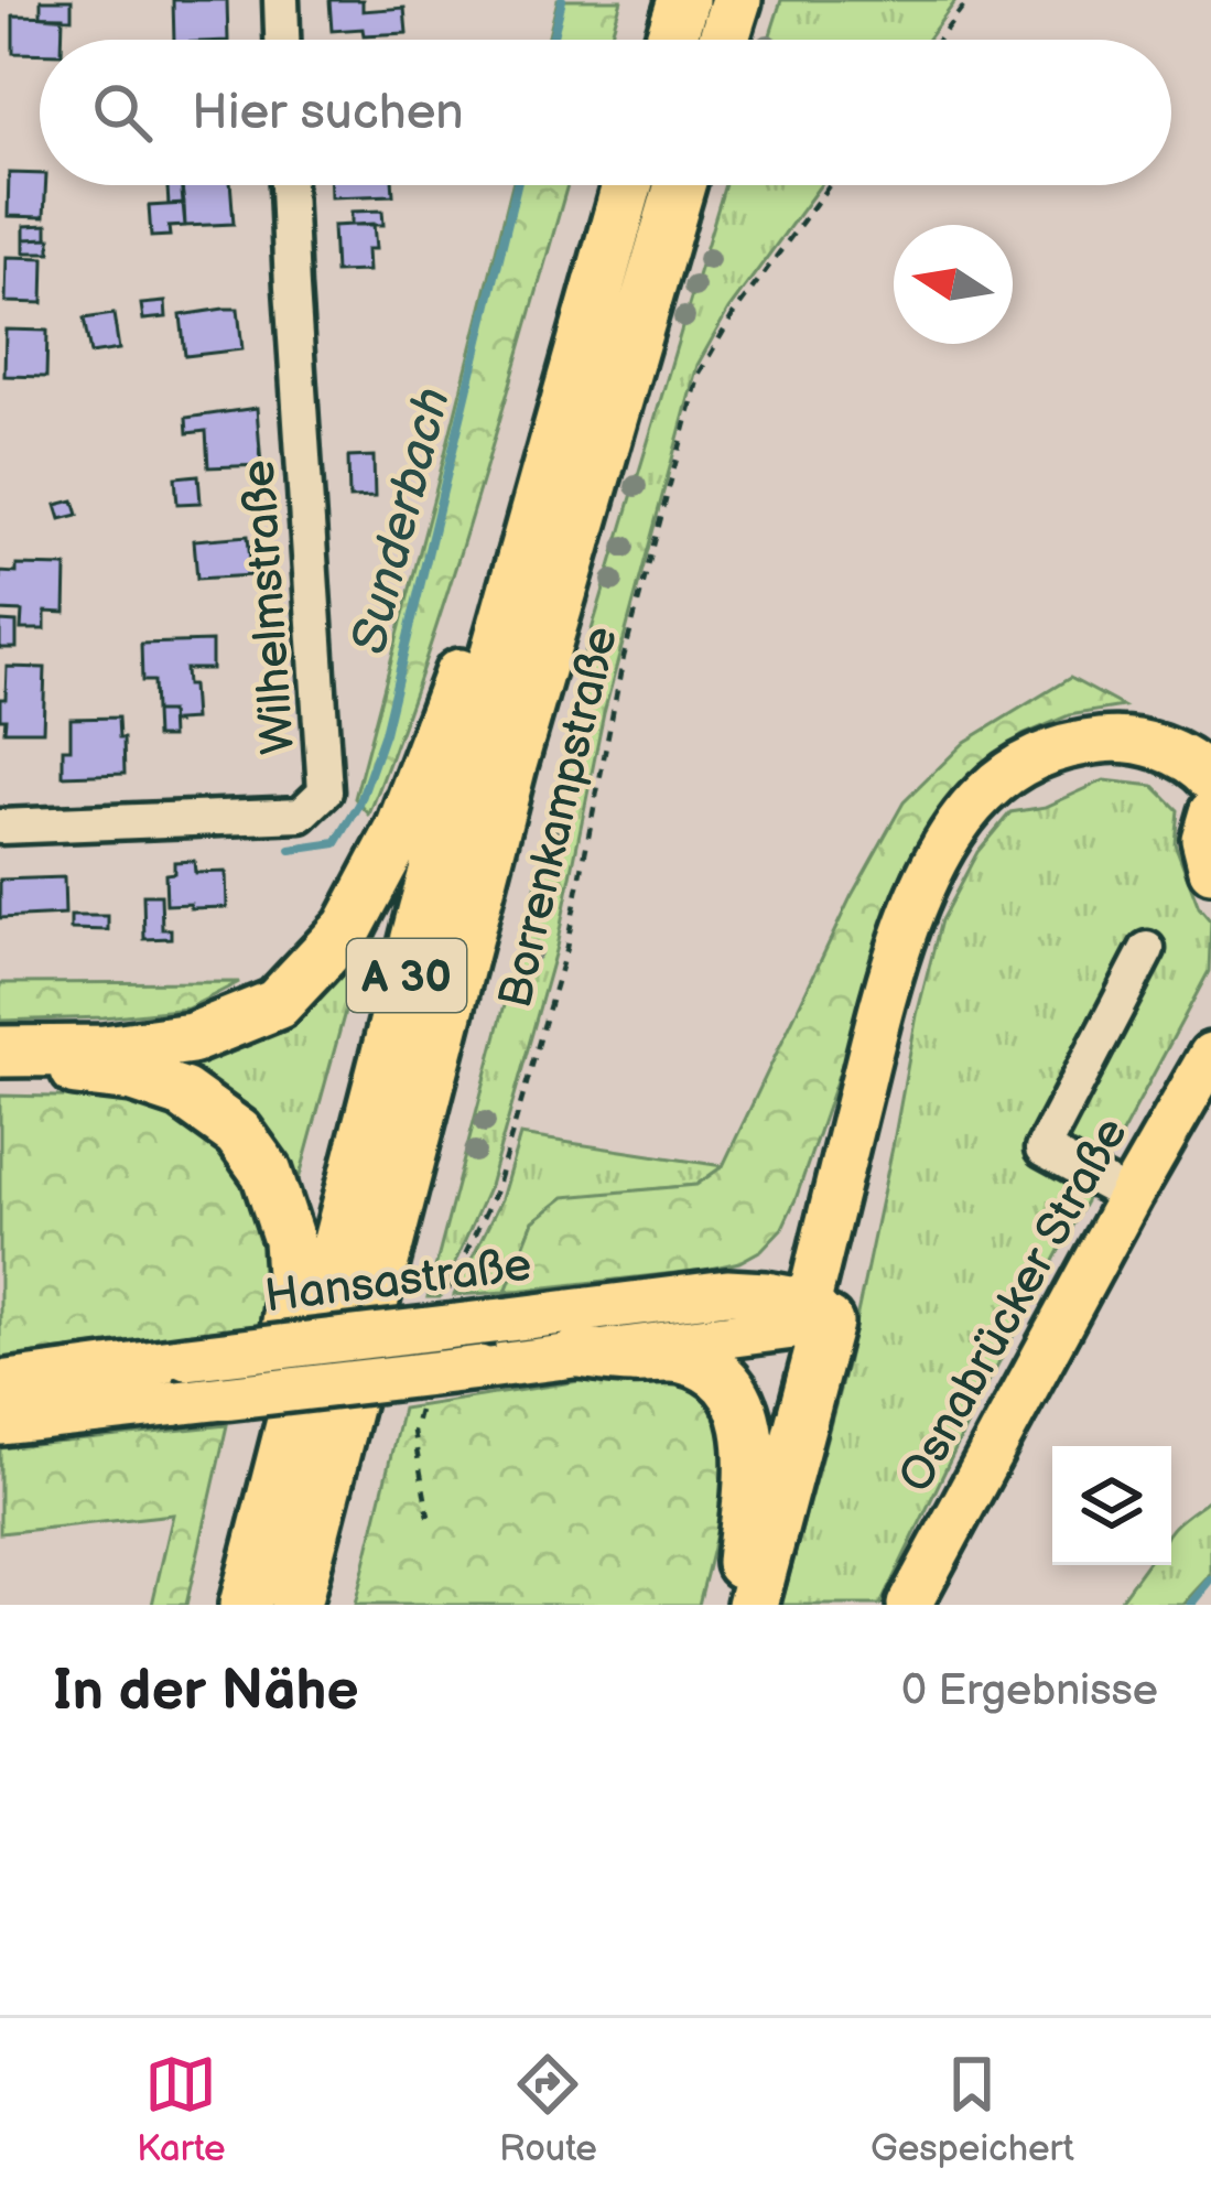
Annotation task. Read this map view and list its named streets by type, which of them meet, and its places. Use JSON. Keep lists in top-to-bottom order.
{
  "streets": {
    "highway": ["A 30"],
    "main road": ["Hansastraße", "Osnabrücker Straße"],
    "street": ["Wilhelmstraße"],
    "path": ["Borrenkampstraße"]
  },
  "water": ["Sunderbach"],
  "north": "left",
  "page": {
    "search": "Hier suchen",
    "heading": ["In der Nähe", "0 Ergebnisse"],
    "nav": ["Karte", "Route", "Gespeichert"]
  }
}
